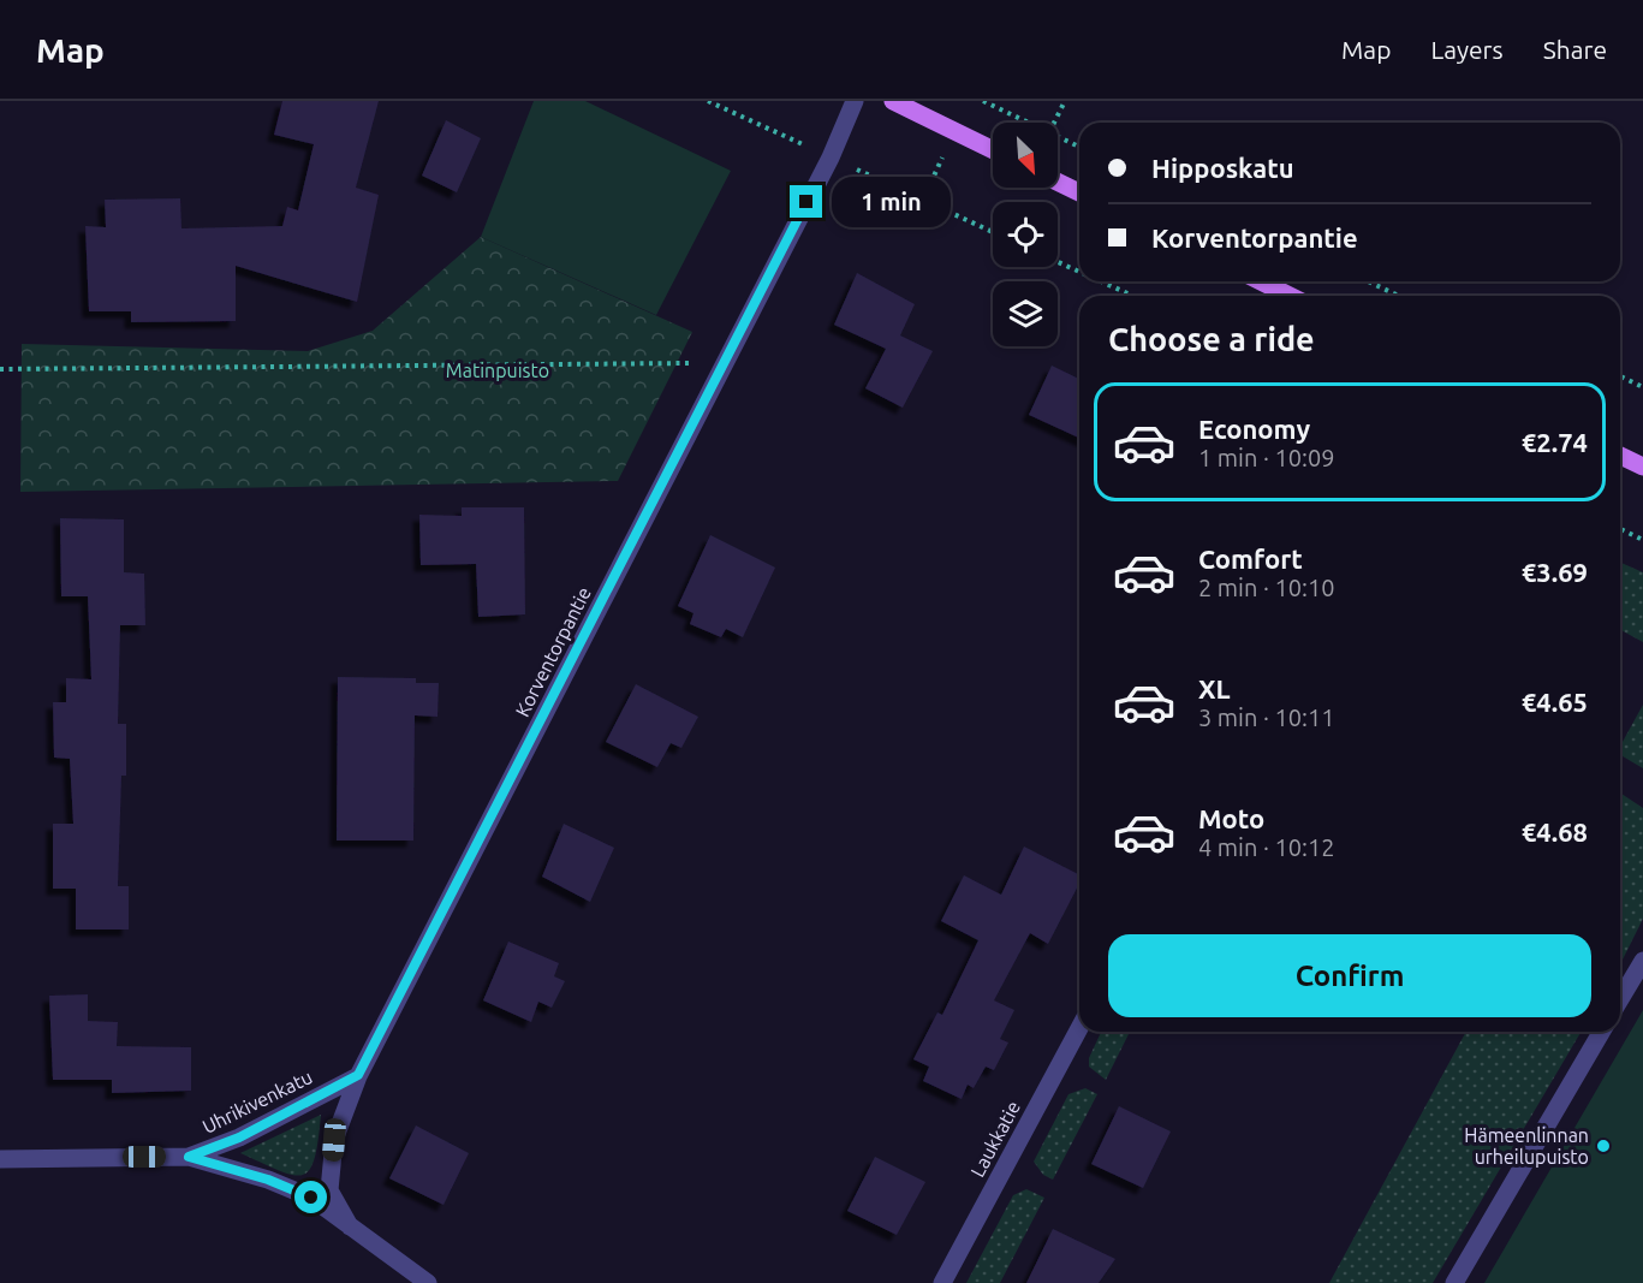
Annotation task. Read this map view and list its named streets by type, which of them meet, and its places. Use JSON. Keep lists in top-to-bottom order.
{
  "streets": {
    "street": ["Korventorpantie", "Uhrikivenkatu", "Laukkatie"]
  },
  "crossings": [
    ["Korventorpantie", "Uhrikivenkatu"]
  ],
  "parks": ["Matinpuisto"],
  "places": ["Hämeenlinnan urheilupuisto"],
  "north": "bottom right",
  "page": {
    "header": "Map",
    "nav": ["Map", "Layers", "Share"],
    "banner": ["Hipposkatu", "Korventorpantie"],
    "bubble": "1 min",
    "heading": "Choose a ride",
    "list": [
      {
        "name": "Economy",
        "note": "1 min · 10:09",
        "value": "€2.74"
      },
      {
        "name": "Comfort",
        "note": "2 min · 10:10",
        "value": "€3.69"
      },
      {
        "name": "XL",
        "note": "3 min · 10:11",
        "value": "€4.65"
      },
      {
        "name": "Moto",
        "note": "4 min · 10:12",
        "value": "€4.68"
      }
    ],
    "buttons": "Confirm"
  }
}
